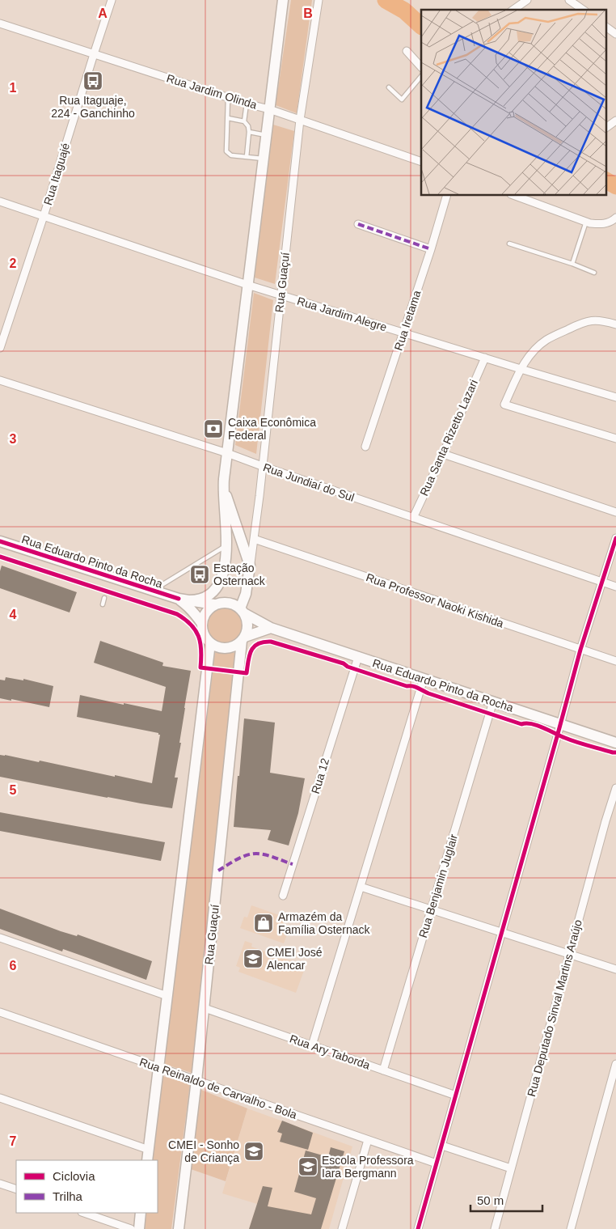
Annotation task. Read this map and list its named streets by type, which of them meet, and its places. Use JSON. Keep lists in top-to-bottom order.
{
  "streets": {
    "main road": ["Rua Guaçuí", "Rua Eduardo Pinto da Rocha"],
    "street": [
      "Rua Jardim Olinda",
      "Rua Itaguajé",
      "Rua Jardim Alegre",
      "Rua Iretama",
      "Rua Santa Rizetto Lazari",
      "Rua Jundiaí do Sul",
      "Rua Professor Naoki Kishida",
      "Rua 12",
      "Rua Benjamin Juglair",
      "Rua Deputado Sinval Martins Araújo",
      "Rua Ary Taborda",
      "Rua Reinaldo de Carvalho - Bola"
    ]
  },
  "crossings": [
    ["Rua Jardim Olinda", "Rua Itaguajé"],
    ["Rua Jardim Olinda", "Rua Guaçuí"],
    ["Rua Itaguajé", "Rua Jardim Alegre"],
    ["Rua Guaçuí", "Rua Jardim Alegre"],
    ["Rua Guaçuí", "Rua Jundiaí do Sul"],
    ["Rua Guaçuí", "Rua Eduardo Pinto da Rocha"],
    ["Rua Guaçuí", "Rua Professor Naoki Kishida"],
    ["Rua Guaçuí", "Rua Ary Taborda"],
    ["Rua Guaçuí", "Rua Reinaldo de Carvalho - Bola"],
    ["Rua Jardim Alegre", "Rua Iretama"],
    ["Rua Jardim Alegre", "Rua Santa Rizetto Lazari"],
    ["Rua Santa Rizetto Lazari", "Rua Jundiaí do Sul"],
    ["Rua Eduardo Pinto da Rocha", "Rua 12"],
    ["Rua Eduardo Pinto da Rocha", "Rua Benjamin Juglair"],
    ["Rua Benjamin Juglair", "Rua Ary Taborda"]
  ],
  "places": {
    "bus stop": ["Rua Itaguaje, 224 - Ganchinho", "Estação Osternack"],
    "bank": ["Caixa Econômica Federal"],
    "shop": ["Armazém da Família Osternack"],
    "school or university": ["CMEI José Alencar", "CMEI - Sonho de Criança", "Escola Professora Iara Bergmann"]
  },
  "legend": ["Ciclovia", "Trilha"],
  "scale_bar": "50 m",
  "grid": {
    "columns": ["A", "B"],
    "rows": [
      "1",
      "2",
      "3",
      "4",
      "5",
      "6",
      "7"
    ]
  }
}
